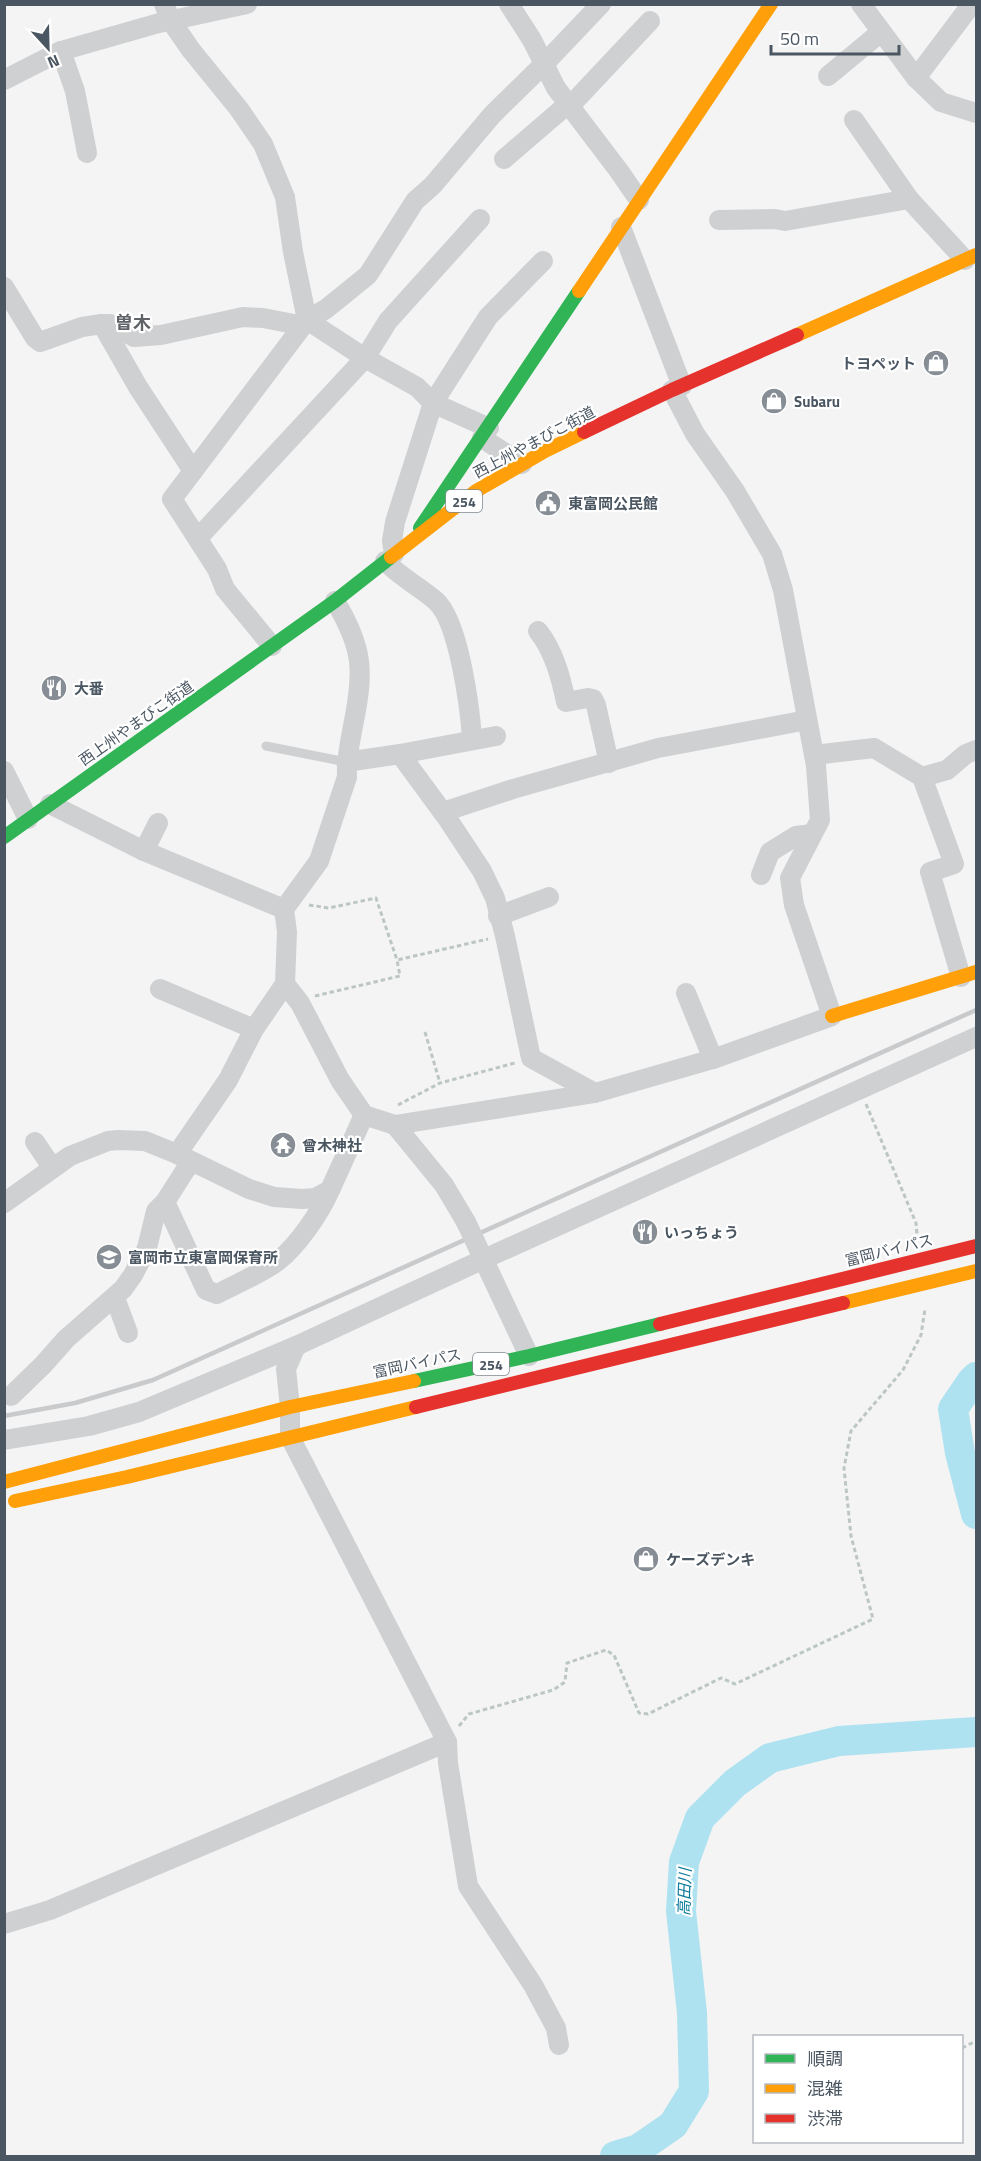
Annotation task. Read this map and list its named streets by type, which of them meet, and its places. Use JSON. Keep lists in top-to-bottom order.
{
  "streets": {
    "main road": ["西上州やまびこ街道", "254", "富岡バイパス"]
  },
  "districts": ["曽木"],
  "water": ["高田川"],
  "places": {
    "shop": ["トヨペット", "Subaru", "ケーズデンキ"],
    "public building": ["東富岡公民館"],
    "restaurant": ["大番", "いっちょう"],
    "temple": ["曾木神社"],
    "school or university": ["富岡市立東富岡保育所"]
  },
  "legend": ["順調", "混雑", "渋滞"],
  "scale_bar": "50 m",
  "north": "bottom"
}
